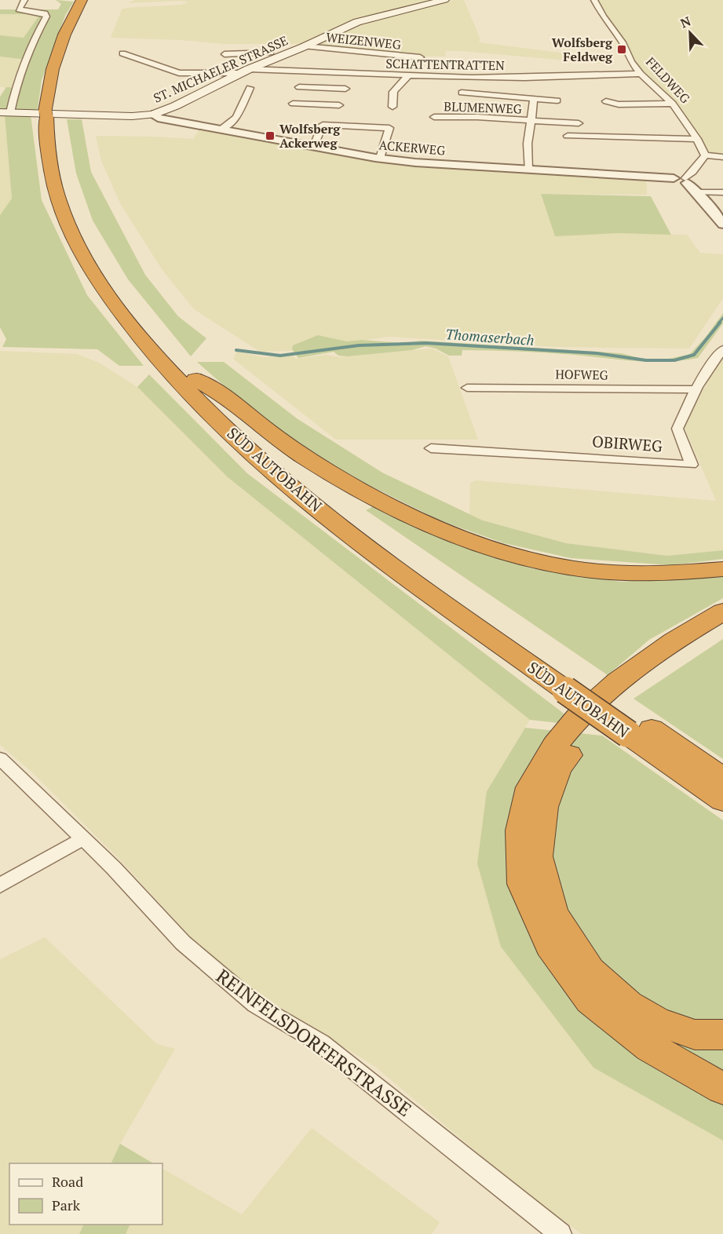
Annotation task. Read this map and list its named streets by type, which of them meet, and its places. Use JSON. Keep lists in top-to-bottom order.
{
  "streets": {
    "highway": ["SÜD AUTOBAHN"],
    "main road": ["ST. MICHAELER STRASSE"],
    "street": [
      "WEIZENWEG",
      "SCHATTENTRATTEN",
      "FELDWEG",
      "BLUMENWEG",
      "ACKERWEG",
      "HOFWEG",
      "OBIRWEG",
      "REINFELSDORFERSTRASSE"
    ]
  },
  "crossings": [
    ["WEIZENWEG", "ST. MICHAELER STRASSE"],
    ["SCHATTENTRATTEN", "ST. MICHAELER STRASSE"],
    ["SCHATTENTRATTEN", "FELDWEG"],
    ["ST. MICHAELER STRASSE", "ACKERWEG"],
    ["BLUMENWEG", "ACKERWEG"],
    ["HOFWEG", "OBIRWEG"]
  ],
  "water": ["Thomaserbach"],
  "places": {
    "transit": ["Wolfsberg Feldweg", "Wolfsberg Ackerweg"]
  },
  "legend": ["Road", "Park"],
  "north": "top left"
}
